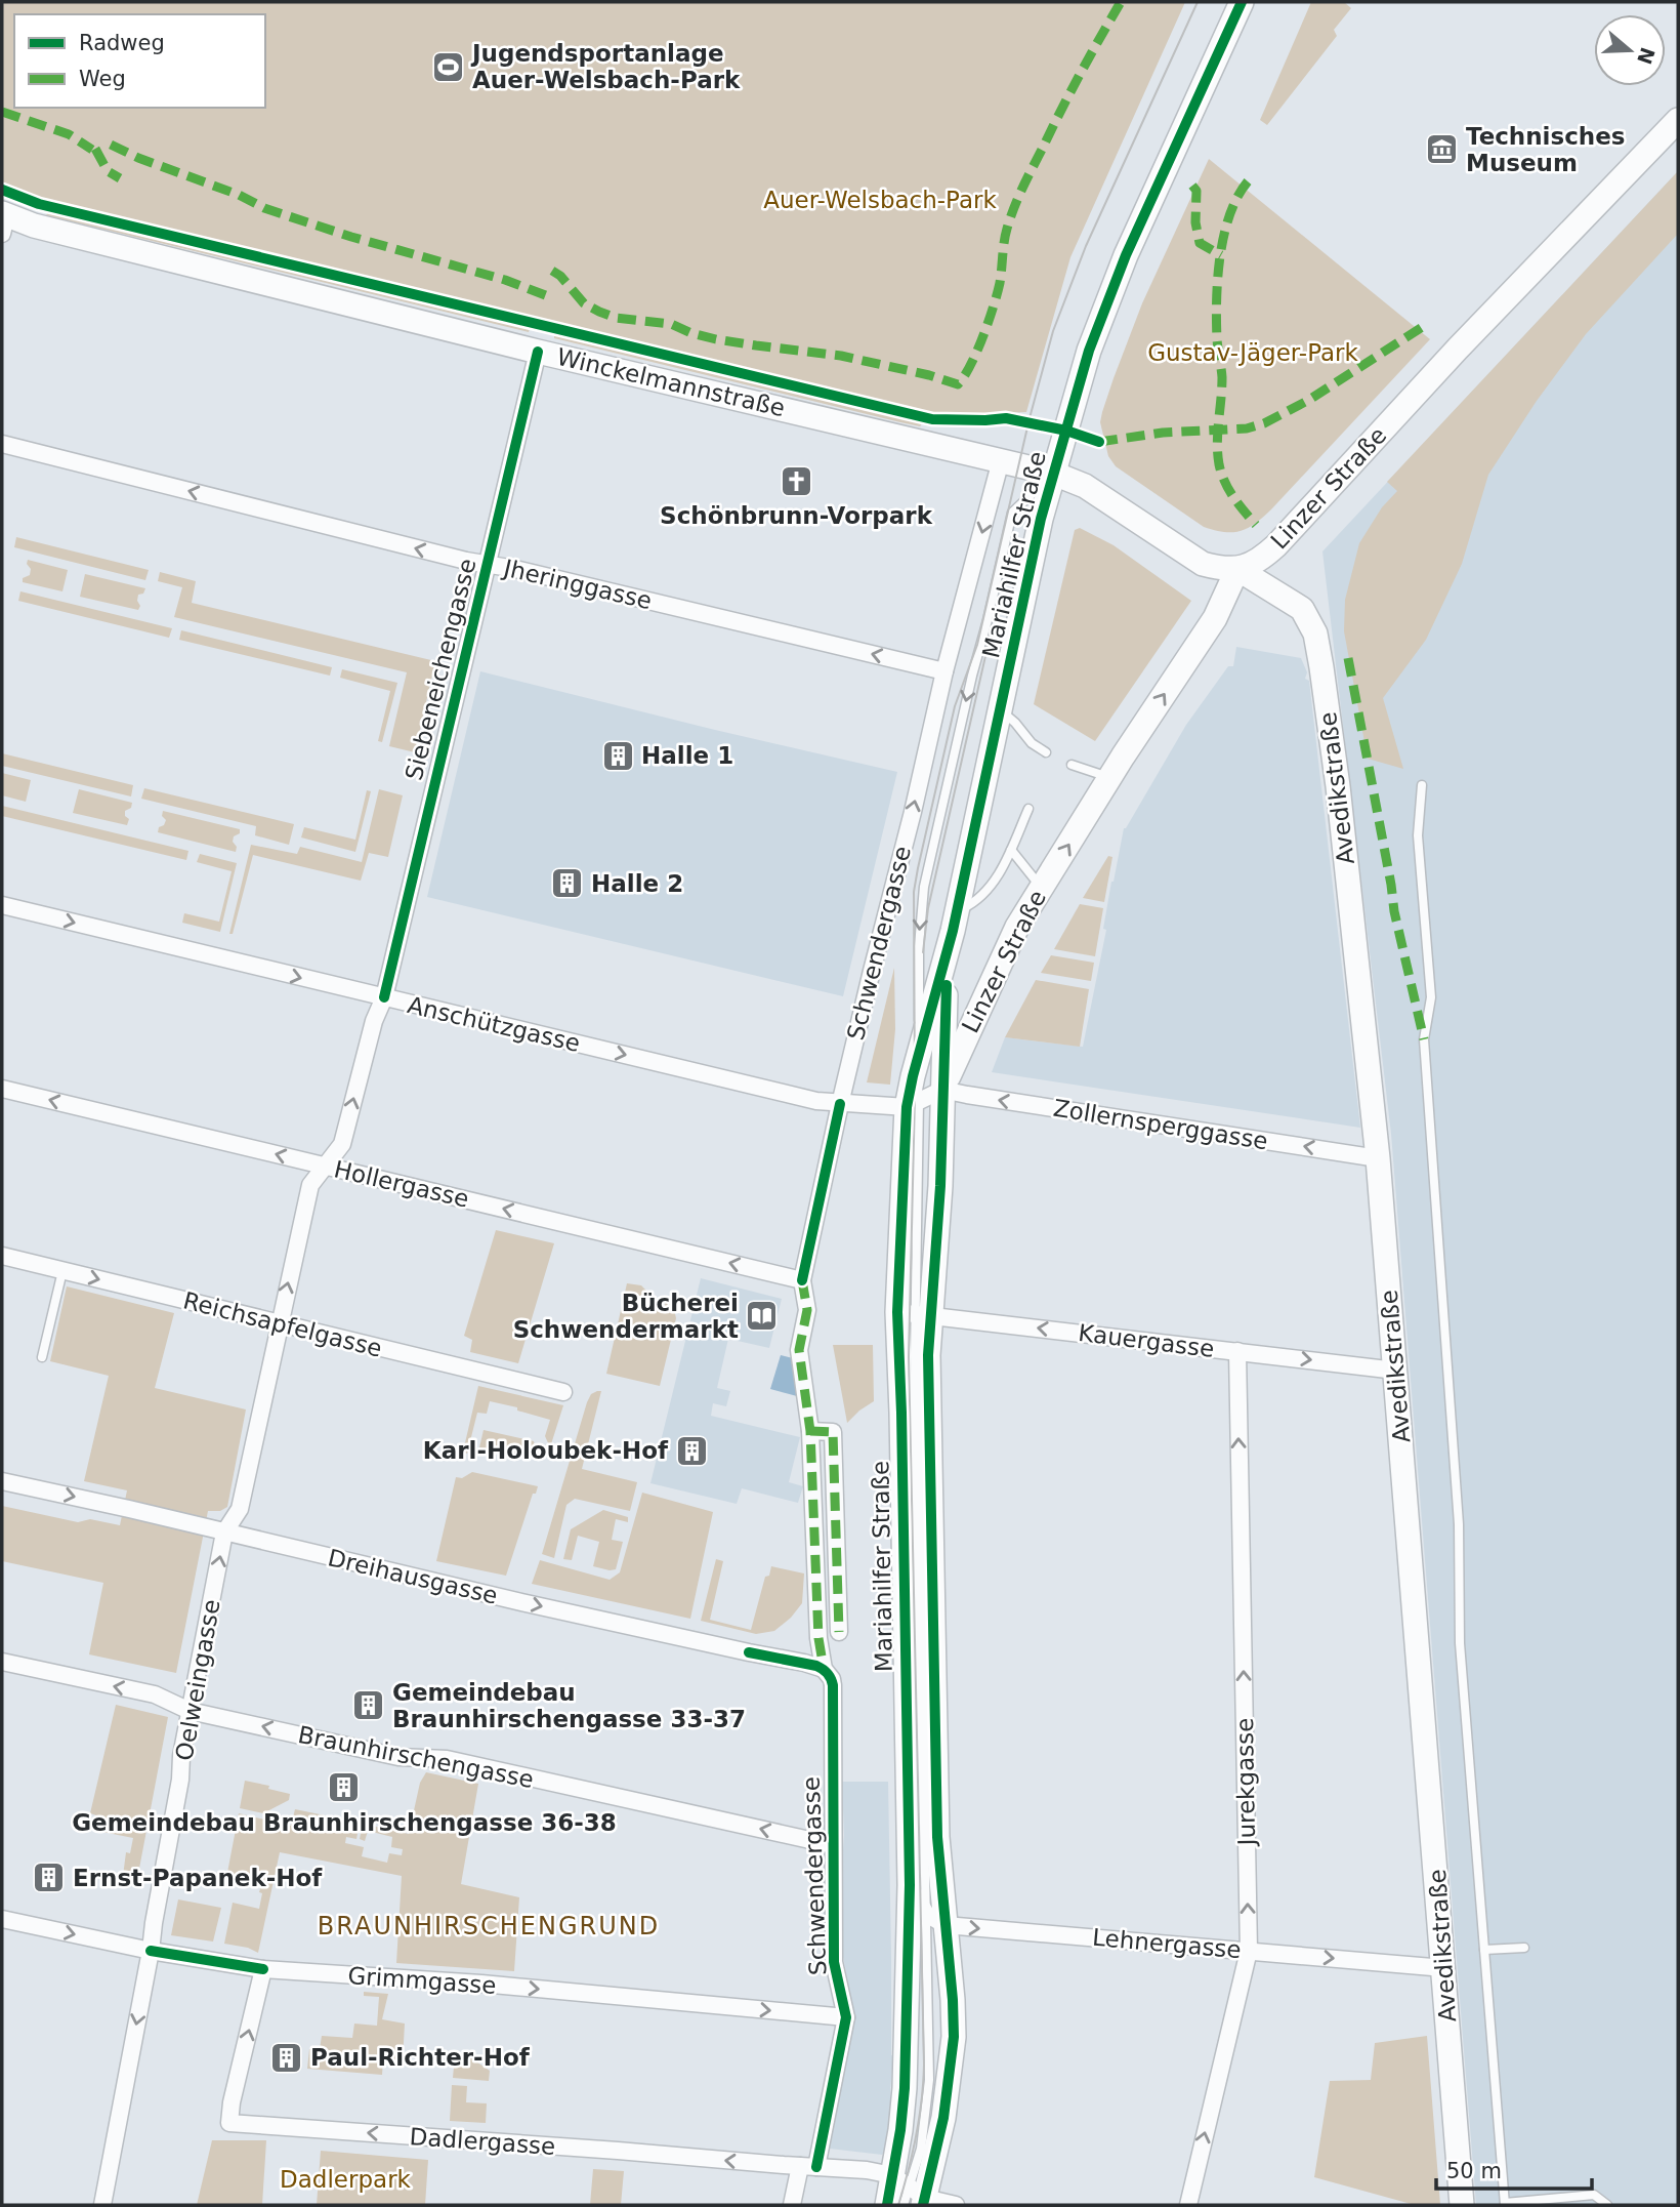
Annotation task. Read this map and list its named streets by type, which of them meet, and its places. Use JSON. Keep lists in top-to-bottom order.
{
  "streets": {
    "street": [
      "Winckelmannstraße",
      "Linzer Straße",
      "Mariahilfer Straße",
      "Jheringgasse",
      "Siebeneichengasse",
      "Avedikstraße",
      "Schwendergasse",
      "Anschützgasse",
      "Zollernsperggasse",
      "Hollergasse",
      "Reichsapfelgasse",
      "Kauergasse",
      "Dreihausgasse",
      "Oelweingasse",
      "Braunhirschengasse",
      "Jurekgasse",
      "Lehnergasse",
      "Grimmgasse",
      "Dadlergasse"
    ]
  },
  "crossings": [
    ["Winckelmannstraße", "Linzer Straße"],
    ["Winckelmannstraße", "Mariahilfer Straße"],
    ["Winckelmannstraße", "Siebeneichengasse"],
    ["Winckelmannstraße", "Avedikstraße"],
    ["Winckelmannstraße", "Schwendergasse"],
    ["Linzer Straße", "Mariahilfer Straße"],
    ["Linzer Straße", "Avedikstraße"],
    ["Linzer Straße", "Anschützgasse"],
    ["Linzer Straße", "Zollernsperggasse"],
    ["Mariahilfer Straße", "Anschützgasse"],
    ["Mariahilfer Straße", "Zollernsperggasse"],
    ["Mariahilfer Straße", "Kauergasse"],
    ["Mariahilfer Straße", "Lehnergasse"],
    ["Mariahilfer Straße", "Dadlergasse"],
    ["Jheringgasse", "Siebeneichengasse"],
    ["Jheringgasse", "Schwendergasse"],
    ["Siebeneichengasse", "Anschützgasse"],
    ["Siebeneichengasse", "Hollergasse"],
    ["Siebeneichengasse", "Oelweingasse"],
    ["Avedikstraße", "Zollernsperggasse"],
    ["Avedikstraße", "Kauergasse"],
    ["Avedikstraße", "Lehnergasse"],
    ["Schwendergasse", "Anschützgasse"],
    ["Schwendergasse", "Hollergasse"],
    ["Schwendergasse", "Dreihausgasse"],
    ["Schwendergasse", "Braunhirschengasse"],
    ["Schwendergasse", "Grimmgasse"],
    ["Schwendergasse", "Dadlergasse"],
    ["Anschützgasse", "Zollernsperggasse"],
    ["Hollergasse", "Oelweingasse"],
    ["Reichsapfelgasse", "Oelweingasse"],
    ["Kauergasse", "Jurekgasse"],
    ["Dreihausgasse", "Oelweingasse"],
    ["Oelweingasse", "Braunhirschengasse"],
    ["Oelweingasse", "Grimmgasse"],
    ["Jurekgasse", "Lehnergasse"],
    ["Grimmgasse", "Dadlergasse"]
  ],
  "one_way": [
    "Jheringgasse",
    "Anschützgasse",
    "Zollernsperggasse",
    "Hollergasse",
    "Reichsapfelgasse",
    "Dreihausgasse",
    "Braunhirschengasse",
    "Jurekgasse",
    "Lehnergasse",
    "Grimmgasse"
  ],
  "districts": ["BRAUNHIRSCHENGRUND"],
  "parks": ["Auer-Welsbach-Park", "Gustav-Jäger-Park", "Dadlerpark"],
  "places": {
    "sports": ["Jugendsportanlage Auer-Welsbach-Park"],
    "museum": ["Technisches Museum"],
    "church": ["Schönbrunn-Vorpark"],
    "building": [
      "Halle 1",
      "Halle 2",
      "Karl-Holoubek-Hof",
      "Gemeindebau Braunhirschengasse 33-37",
      "Gemeindebau Braunhirschengasse 36-38",
      "Ernst-Papanek-Hof",
      "Paul-Richter-Hof"
    ],
    "library": ["Bücherei Schwendermarkt"]
  },
  "legend": ["Radweg", "Weg"],
  "scale_bar": "50 m",
  "north": "right"
}
